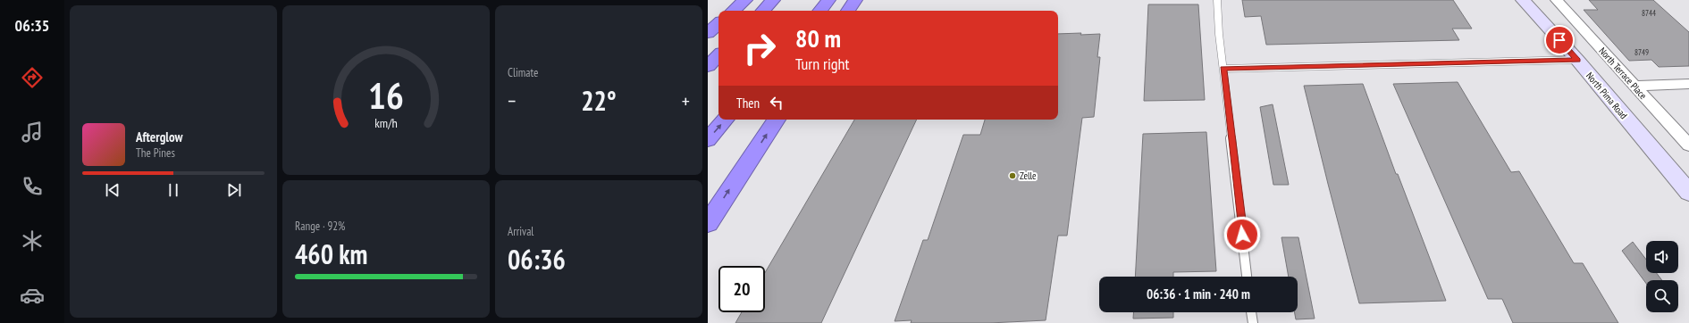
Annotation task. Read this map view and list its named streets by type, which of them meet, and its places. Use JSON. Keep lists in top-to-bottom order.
{
  "streets": {
    "main road": ["North Pima Road"],
    "street": ["North Terrace Place"]
  },
  "places": ["Zelle"],
  "house_numbers": ["8744", "8749"],
  "page": {
    "tabs": "06:35",
    "tile": [
      "Climate",
      ["Range · 92%", "460 km"],
      ["Arrival", "06:36"]
    ],
    "turn": ["80 m", "Turn right"],
    "heat": ["−", "22°", "+"],
    "then": "Then",
    "song": ["Afterglow", "The Pines"],
    "limit": "20",
    "trip": "06:36 · 1 min · 240 m",
    "gauge": ["16", "km/h"]
  }
}
